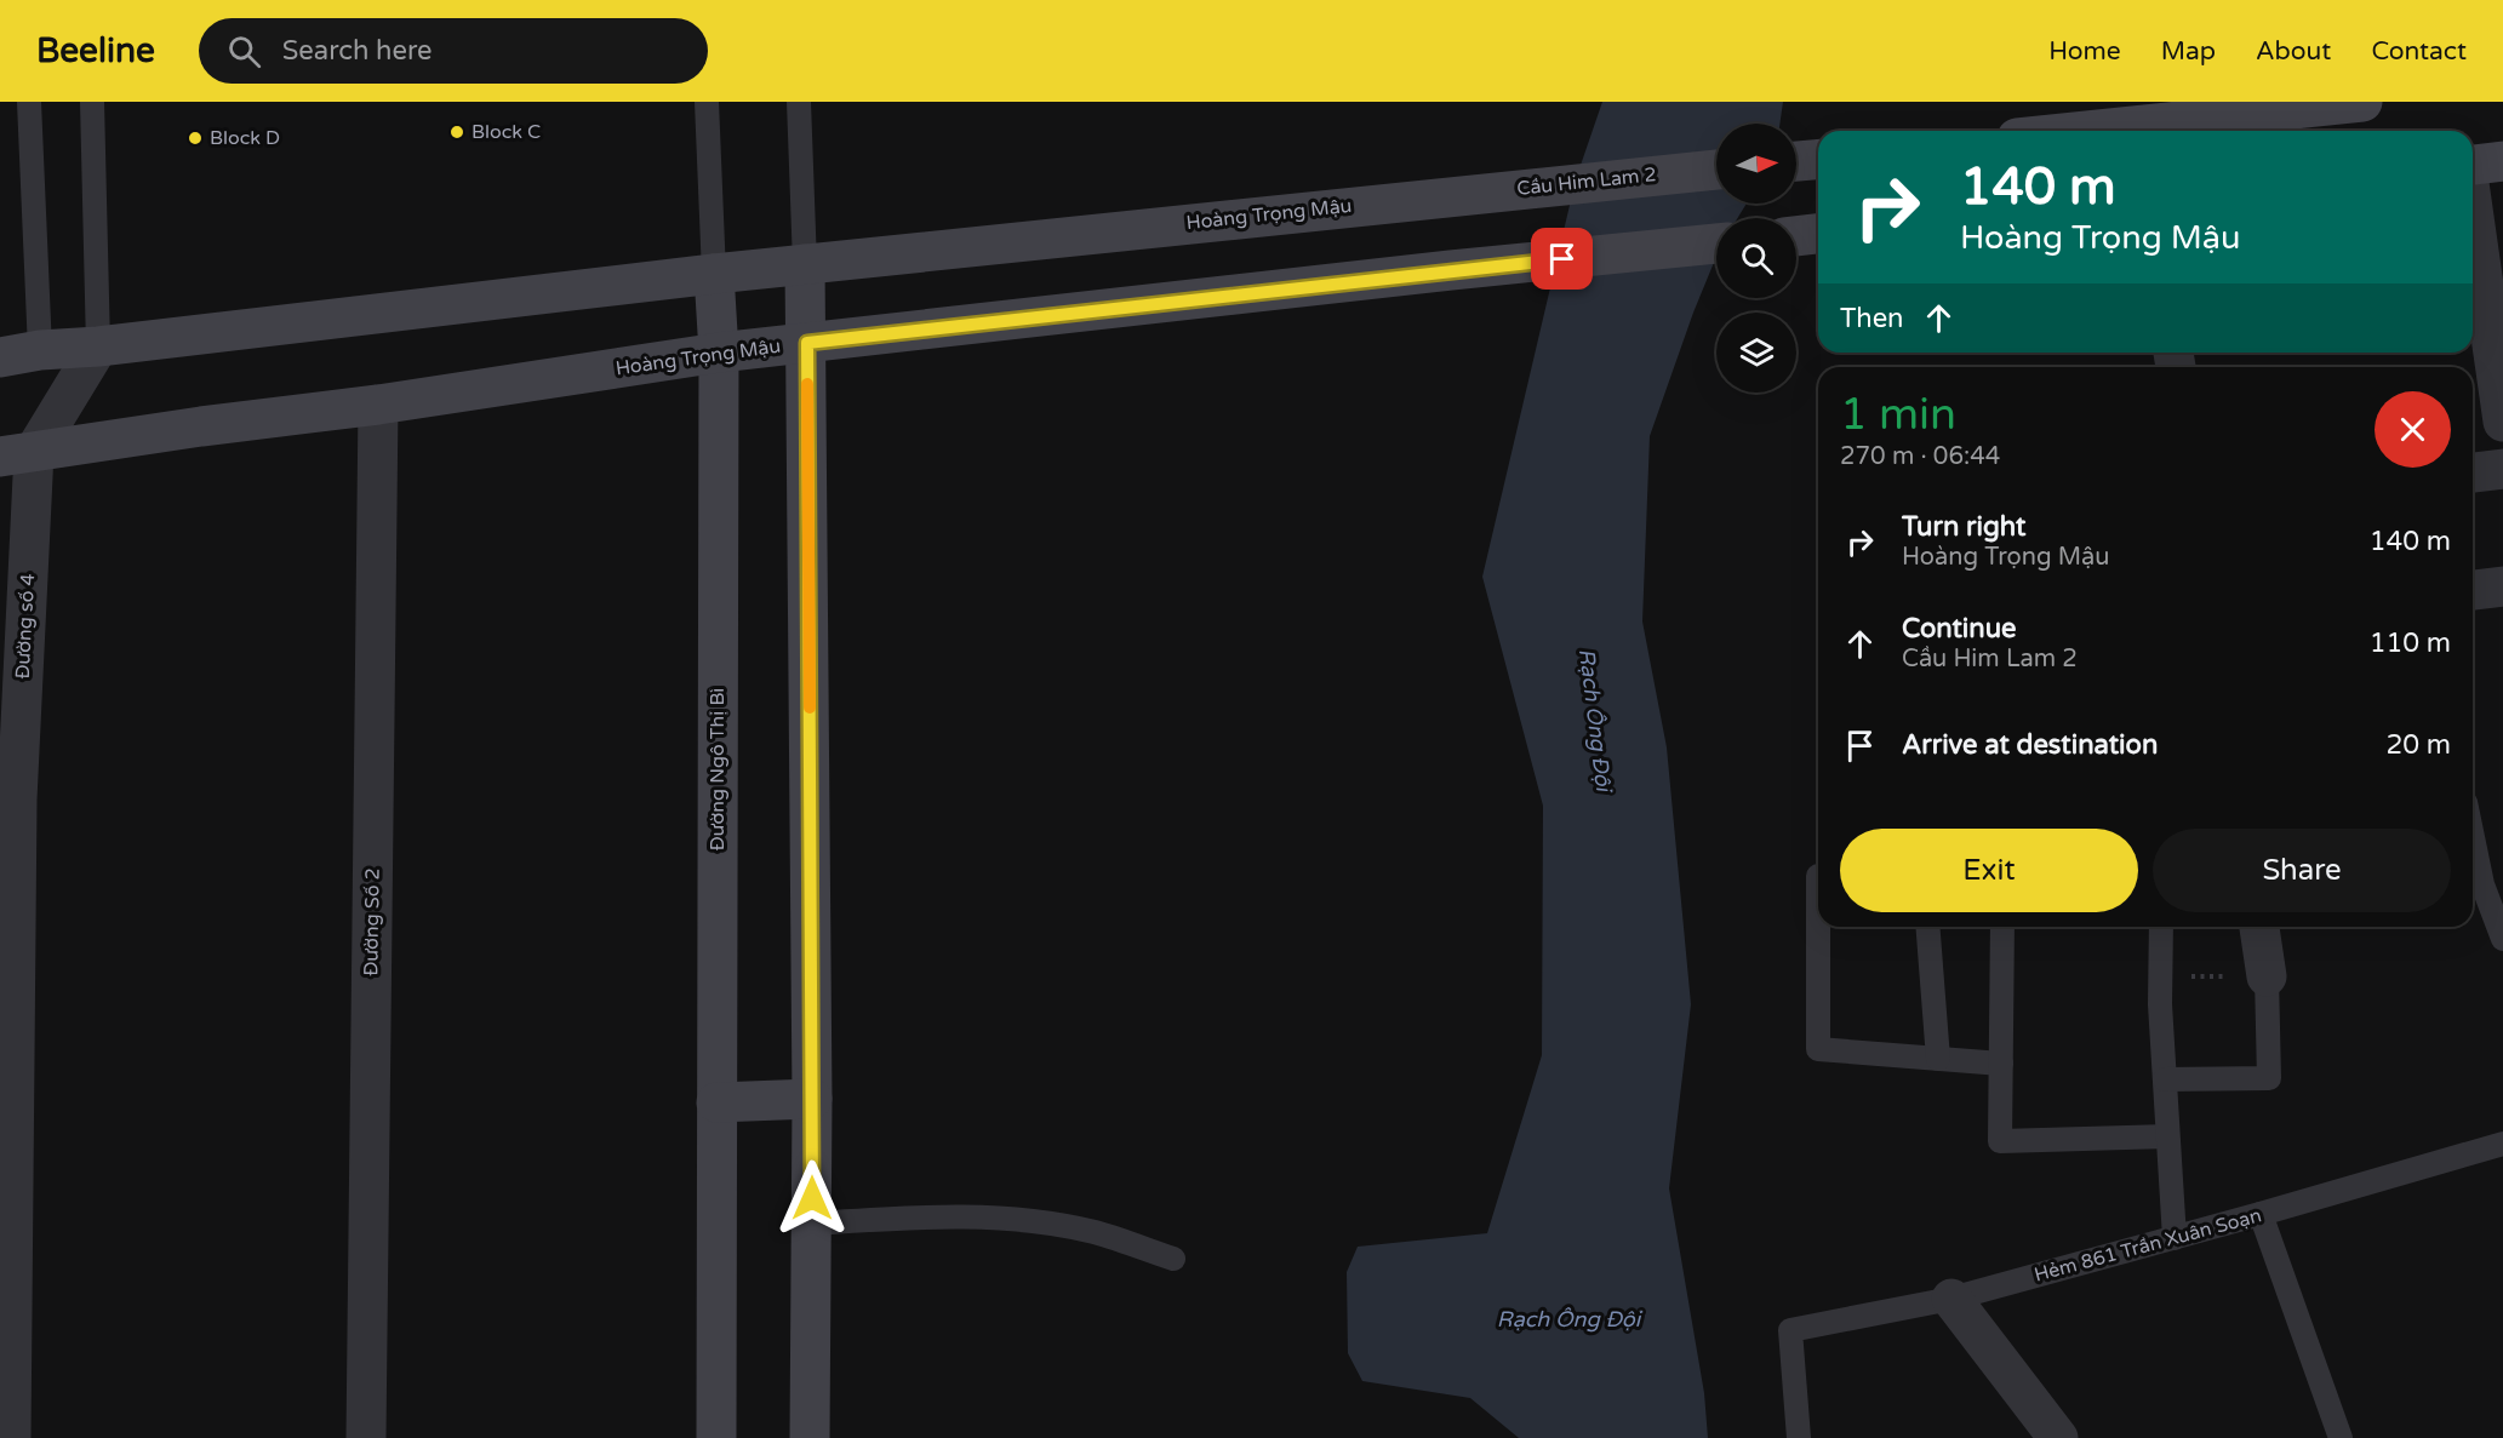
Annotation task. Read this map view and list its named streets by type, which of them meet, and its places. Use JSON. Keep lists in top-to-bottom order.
{
  "streets": {
    "main road": ["Cầu Him Lam 2", "Hoàng Trọng Mậu", "Đường Ngô Thị Bì"],
    "street": ["Đường số 4", "Đường Số 2"],
    "lane": ["Hẻm 861 Trần Xuân Soạn"]
  },
  "crossings": [
    ["Cầu Him Lam 2", "Hoàng Trọng Mậu"],
    ["Hoàng Trọng Mậu", "Đường số 4"],
    ["Hoàng Trọng Mậu", "Đường Ngô Thị Bì"],
    ["Hoàng Trọng Mậu", "Đường Số 2"]
  ],
  "water": ["Rạch Ông Đội"],
  "places": ["Block C", "Block D"],
  "north": "right",
  "page": {
    "header": "Beeline",
    "search": "Search here",
    "nav": [
      "Home",
      "Map",
      "About",
      "Contact"
    ],
    "turn": ["140 m", "Hoàng Trọng Mậu"],
    "then": "Then",
    "heading": ["1 min", "270 m · 06:44"],
    "list": [
      {
        "name": "Turn right",
        "note": "Hoàng Trọng Mậu",
        "value": "140 m"
      },
      {
        "name": "Continue",
        "note": "Cầu Him Lam 2",
        "value": "110 m"
      },
      {
        "name": "Arrive at destination",
        "value": "20 m"
      }
    ],
    "buttons": ["Exit", "Share"]
  }
}
